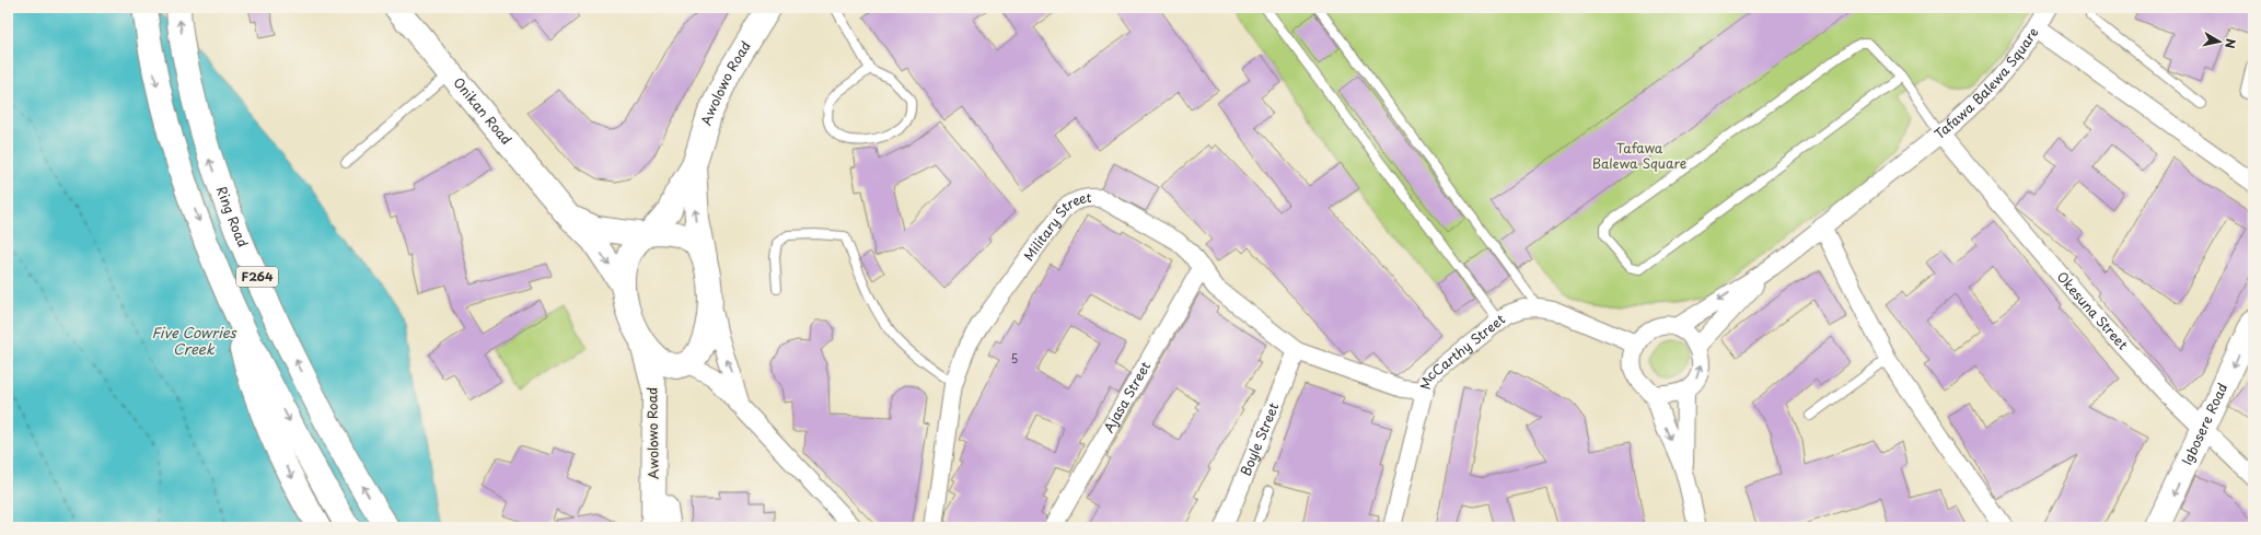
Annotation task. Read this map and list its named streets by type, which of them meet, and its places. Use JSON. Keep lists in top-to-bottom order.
{
  "streets": {
    "main road": [
      "Awolowo Road",
      "Onikan Road",
      "Ring Road",
      "F264",
      "Igbosere Road"
    ],
    "street": [
      "Tafawa Balewa Square",
      "Military Street",
      "Okesuna Street",
      "McCarthy Street",
      "Ajasa Street",
      "Boyle Street"
    ]
  },
  "crossings": [
    ["Tafawa Balewa Square", "Okesuna Street"],
    ["Tafawa Balewa Square", "McCarthy Street"],
    ["Awolowo Road", "Onikan Road"],
    ["Military Street", "McCarthy Street"],
    ["Military Street", "Ajasa Street"],
    ["Military Street", "Boyle Street"],
    ["Okesuna Street", "Igbosere Road"]
  ],
  "one_way": ["Igbosere Road"],
  "water": ["Five Cowries Creek"],
  "parks": ["Tafawa Balewa Square"],
  "house_numbers": ["5"],
  "north": "right"
}
